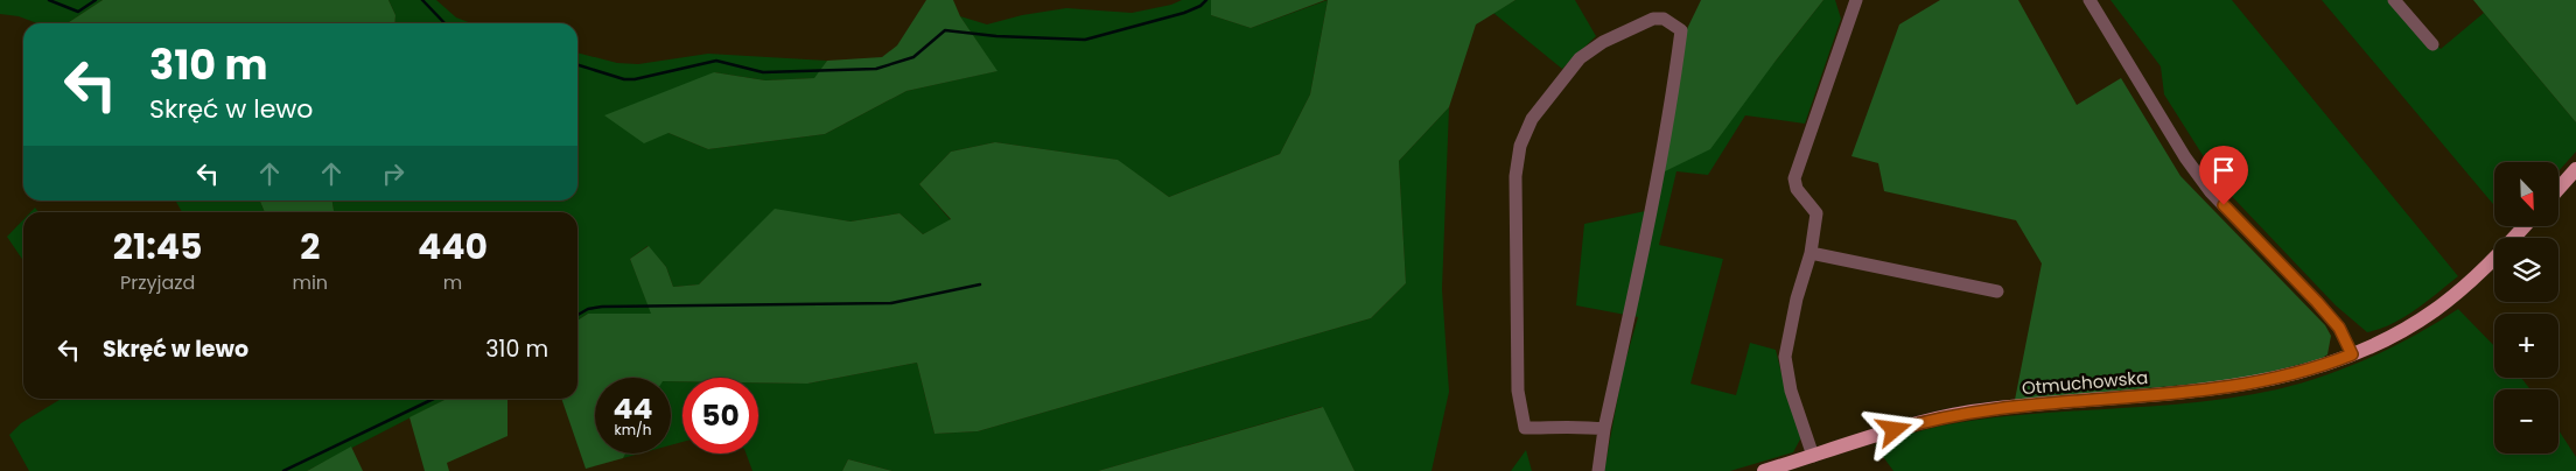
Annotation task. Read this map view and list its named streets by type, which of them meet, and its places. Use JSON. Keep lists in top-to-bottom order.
{
  "streets": {
    "main road": ["Otmuchowska"]
  },
  "north": "bottom right",
  "page": {
    "turn": ["310 m", "Skręć w lewo"],
    "map_buttons": ["+", "−"],
    "eta": [
      "21:45",
      "Przyjazd",
      "2",
      "min",
      "440",
      "m"
    ],
    "list": [
      {
        "name": "Skręć w lewo",
        "value": "310 m"
      }
    ],
    "speed": "44 km/h",
    "limit": "50"
  }
}
